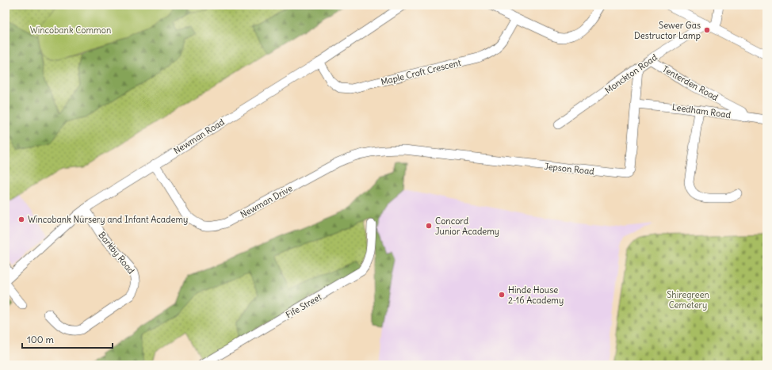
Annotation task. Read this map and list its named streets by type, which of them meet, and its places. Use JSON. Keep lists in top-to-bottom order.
{
  "streets": {
    "street": [
      "Maple Croft Crescent",
      "Monckton Road",
      "Tenterden Road",
      "Leedham Road",
      "Newman Road",
      "Jepson Road",
      "Newman Drive",
      "Barkby Road",
      "Fife Street"
    ]
  },
  "crossings": [
    ["Maple Croft Crescent", "Newman Road"],
    ["Monckton Road", "Tenterden Road"],
    ["Monckton Road", "Jepson Road"],
    ["Tenterden Road", "Leedham Road"],
    ["Leedham Road", "Jepson Road"],
    ["Newman Road", "Newman Drive"],
    ["Newman Road", "Barkby Road"],
    ["Jepson Road", "Newman Drive"]
  ],
  "parks": ["Wincobank Common", "Shiregreen Cemetery"],
  "places": [
    "Sewer Gas Destructor Lamp",
    "Wincobank Nursery and Infant Academy",
    "Concord Junior Academy",
    "Hinde House 2-16 Academy"
  ],
  "scale_bar": "100 m"
}
